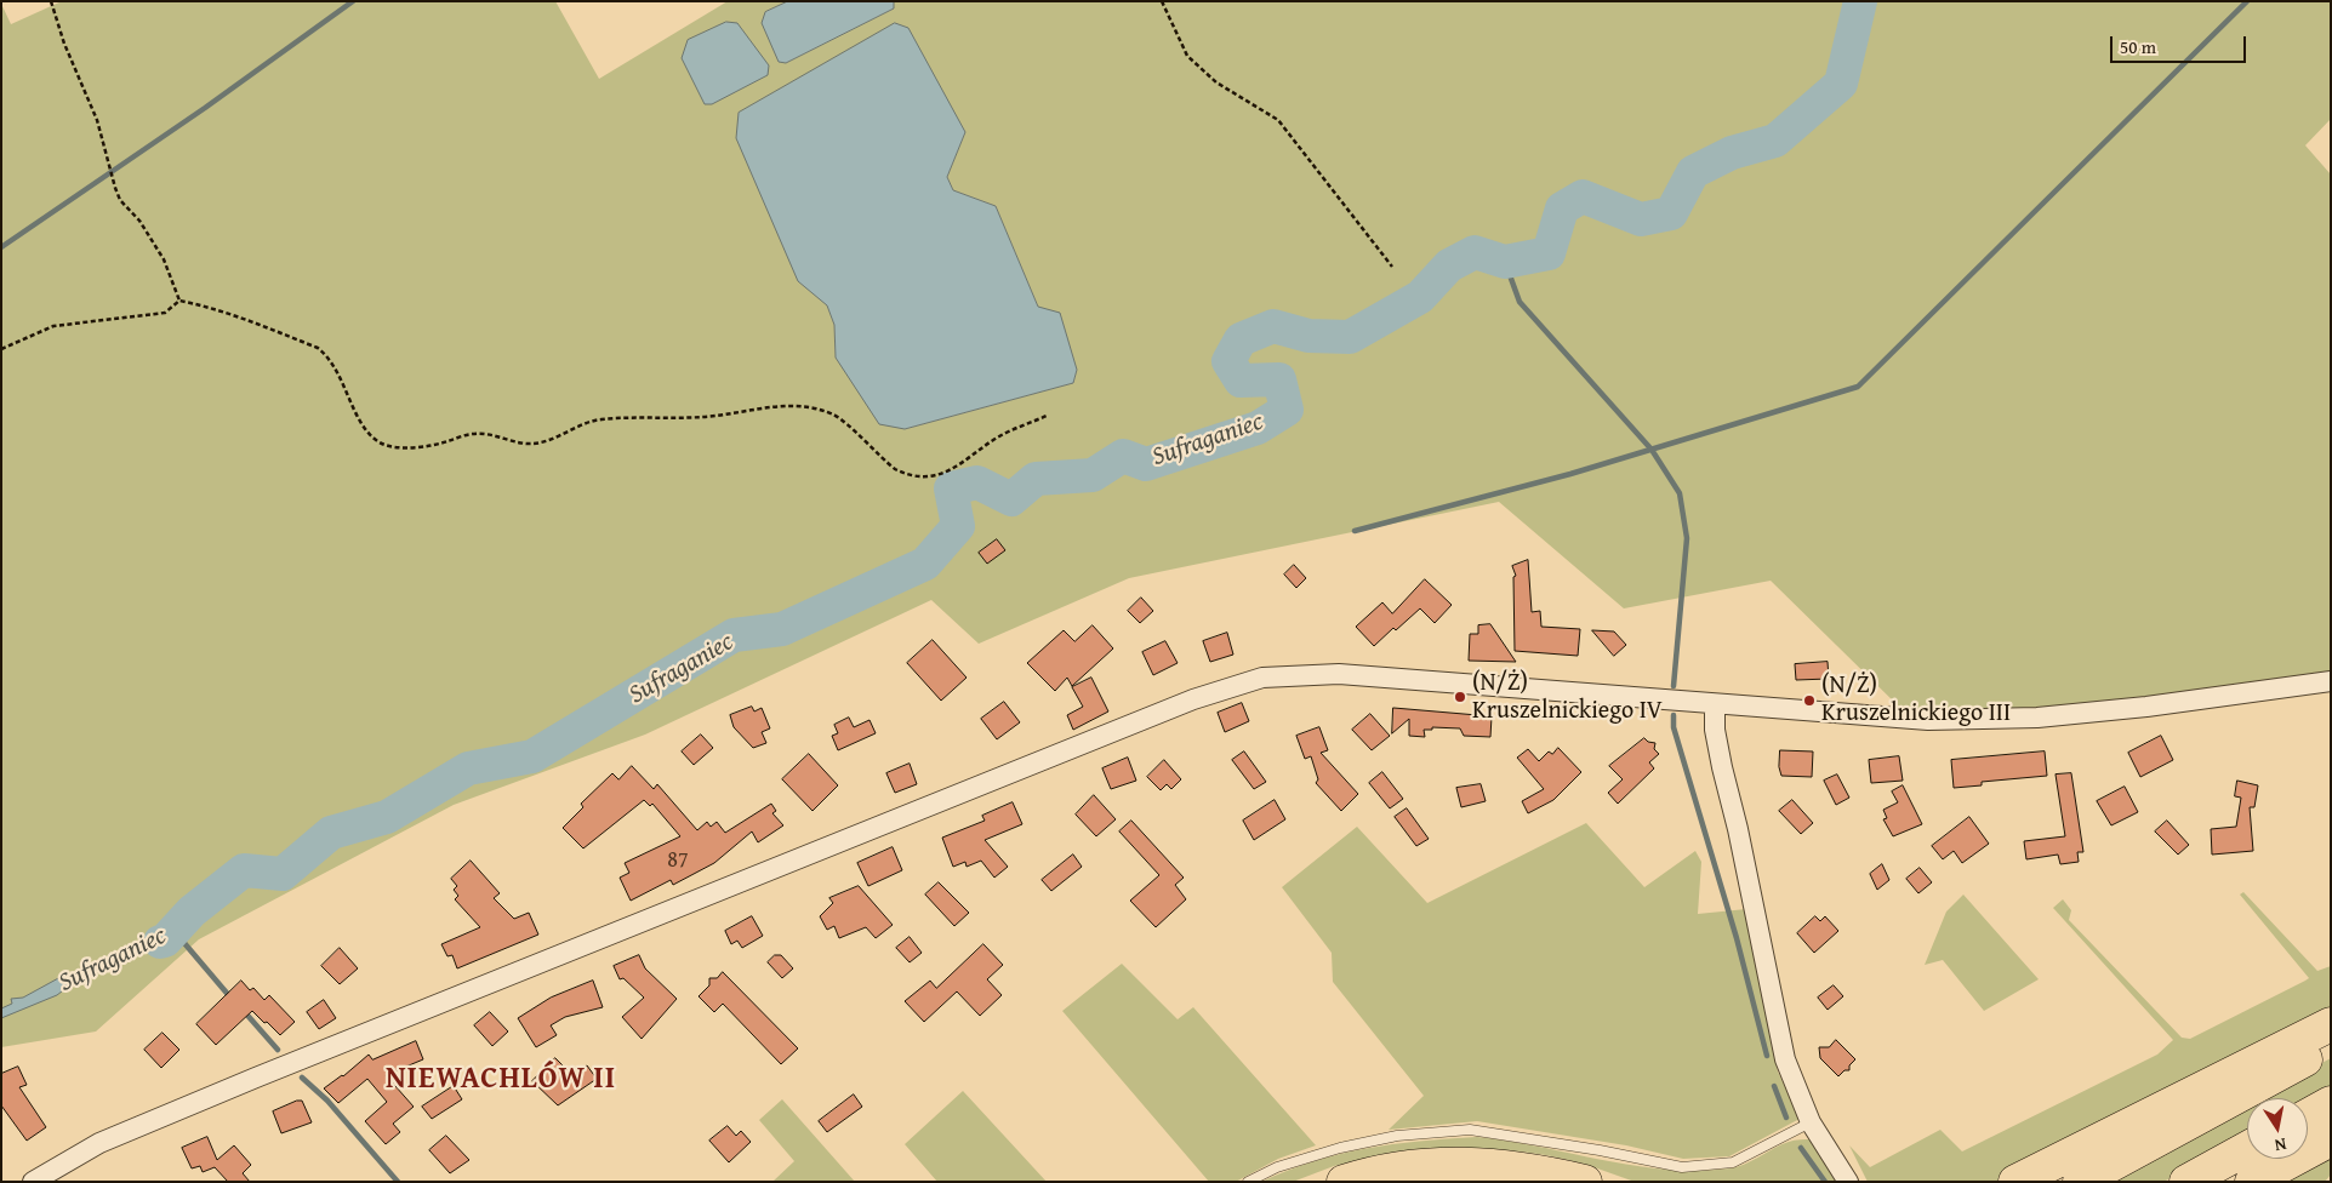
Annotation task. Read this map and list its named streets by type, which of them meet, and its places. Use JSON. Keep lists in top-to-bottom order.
{
  "districts": ["NIEWACHLÓW II"],
  "water": ["Sufraganiec"],
  "places": ["(N/Ż) Kruszelnickiego IV", "(N/Ż) Kruszelnickiego III"],
  "house_numbers": ["87"],
  "scale_bar": "50 m",
  "north": "bottom"
}
